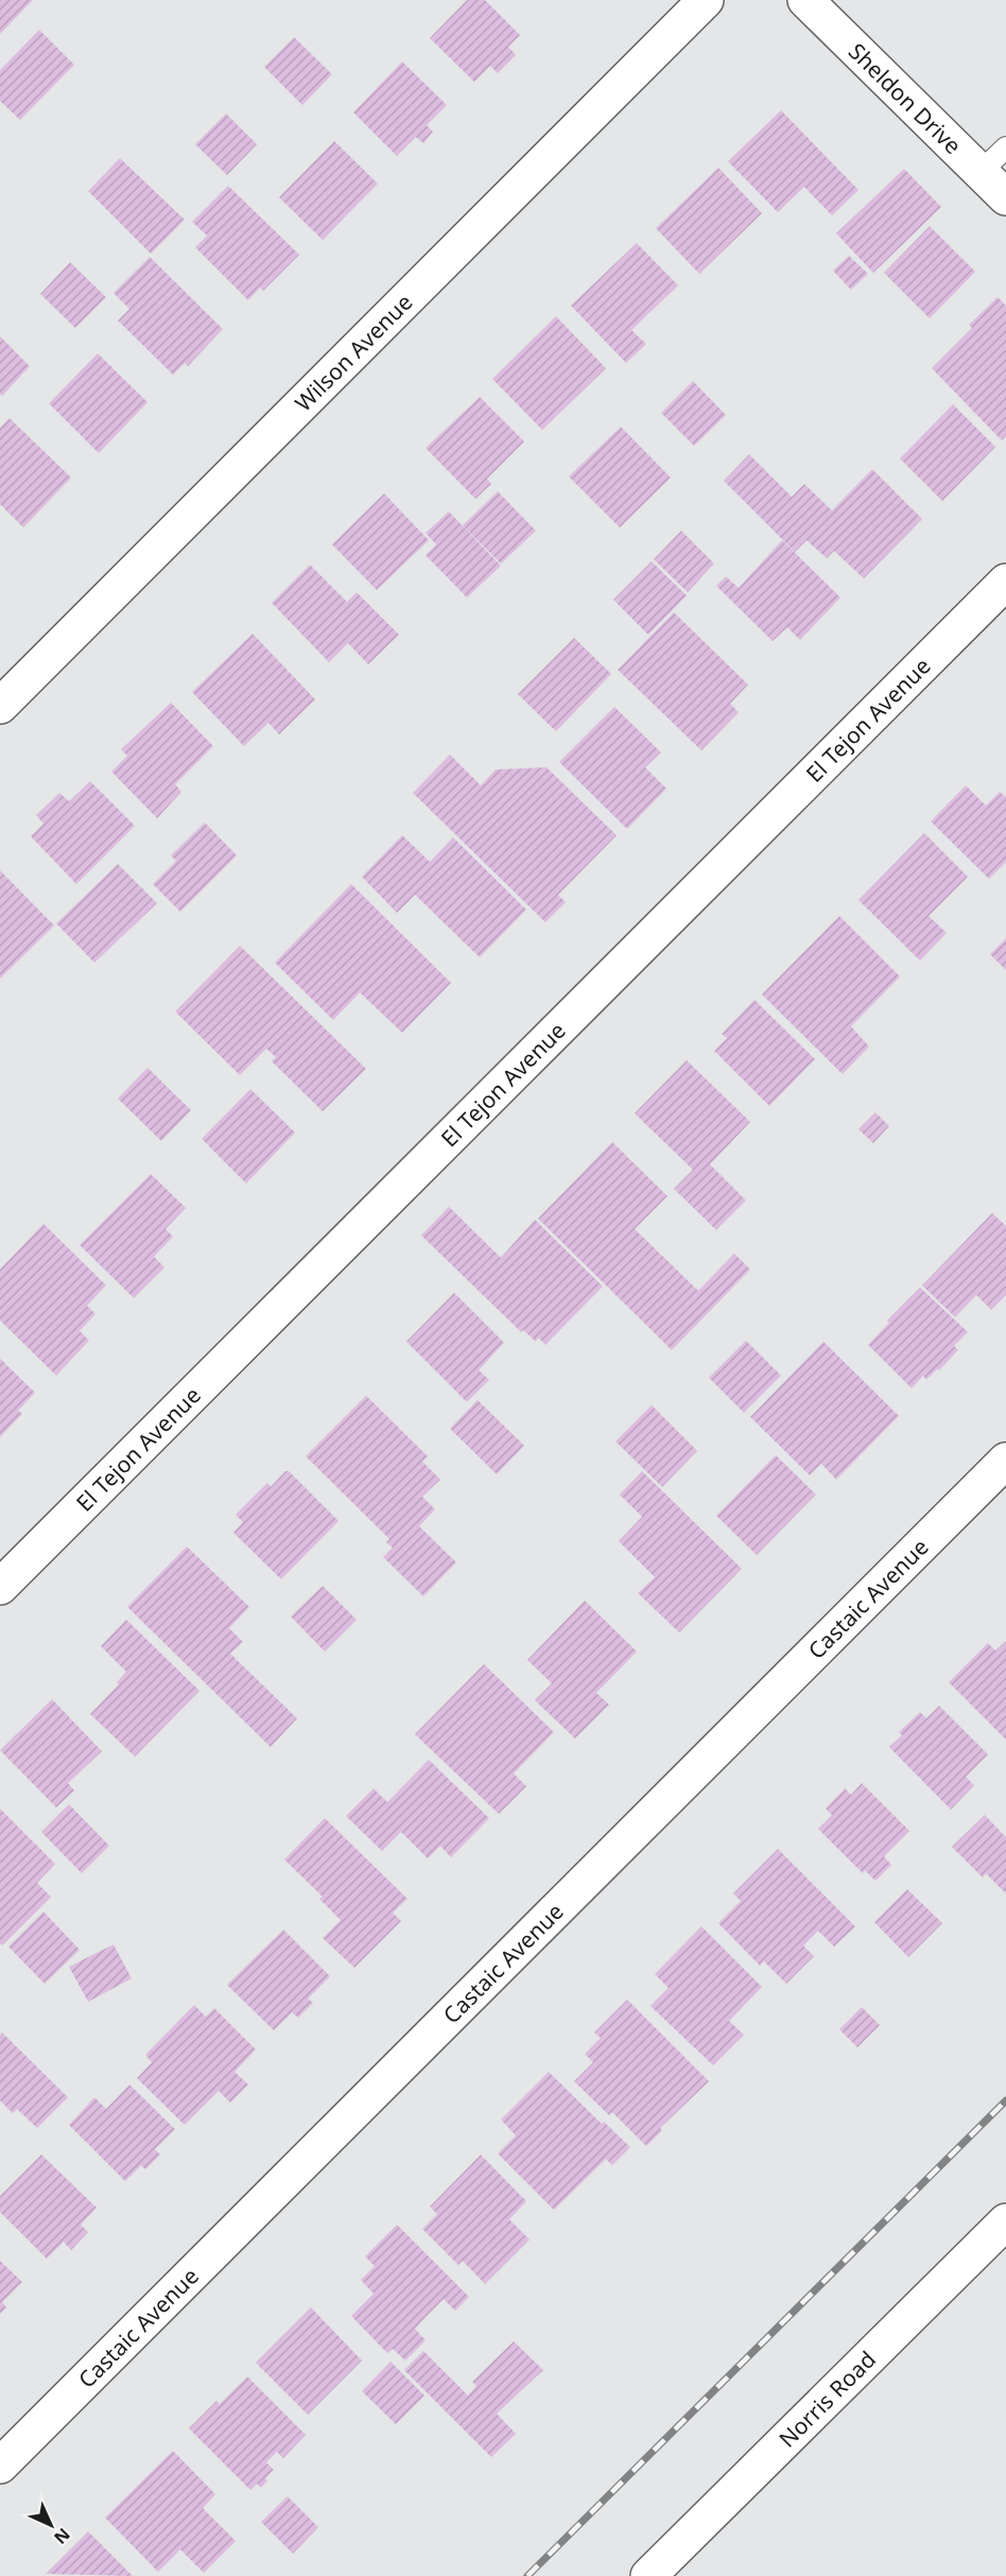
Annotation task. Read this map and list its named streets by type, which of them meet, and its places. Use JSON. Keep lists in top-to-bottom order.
{
  "streets": {
    "street": [
      "Sheldon Drive",
      "Wilson Avenue",
      "El Tejon Avenue",
      "Castaic Avenue",
      "Norris Road"
    ]
  },
  "north": "bottom right"
}
